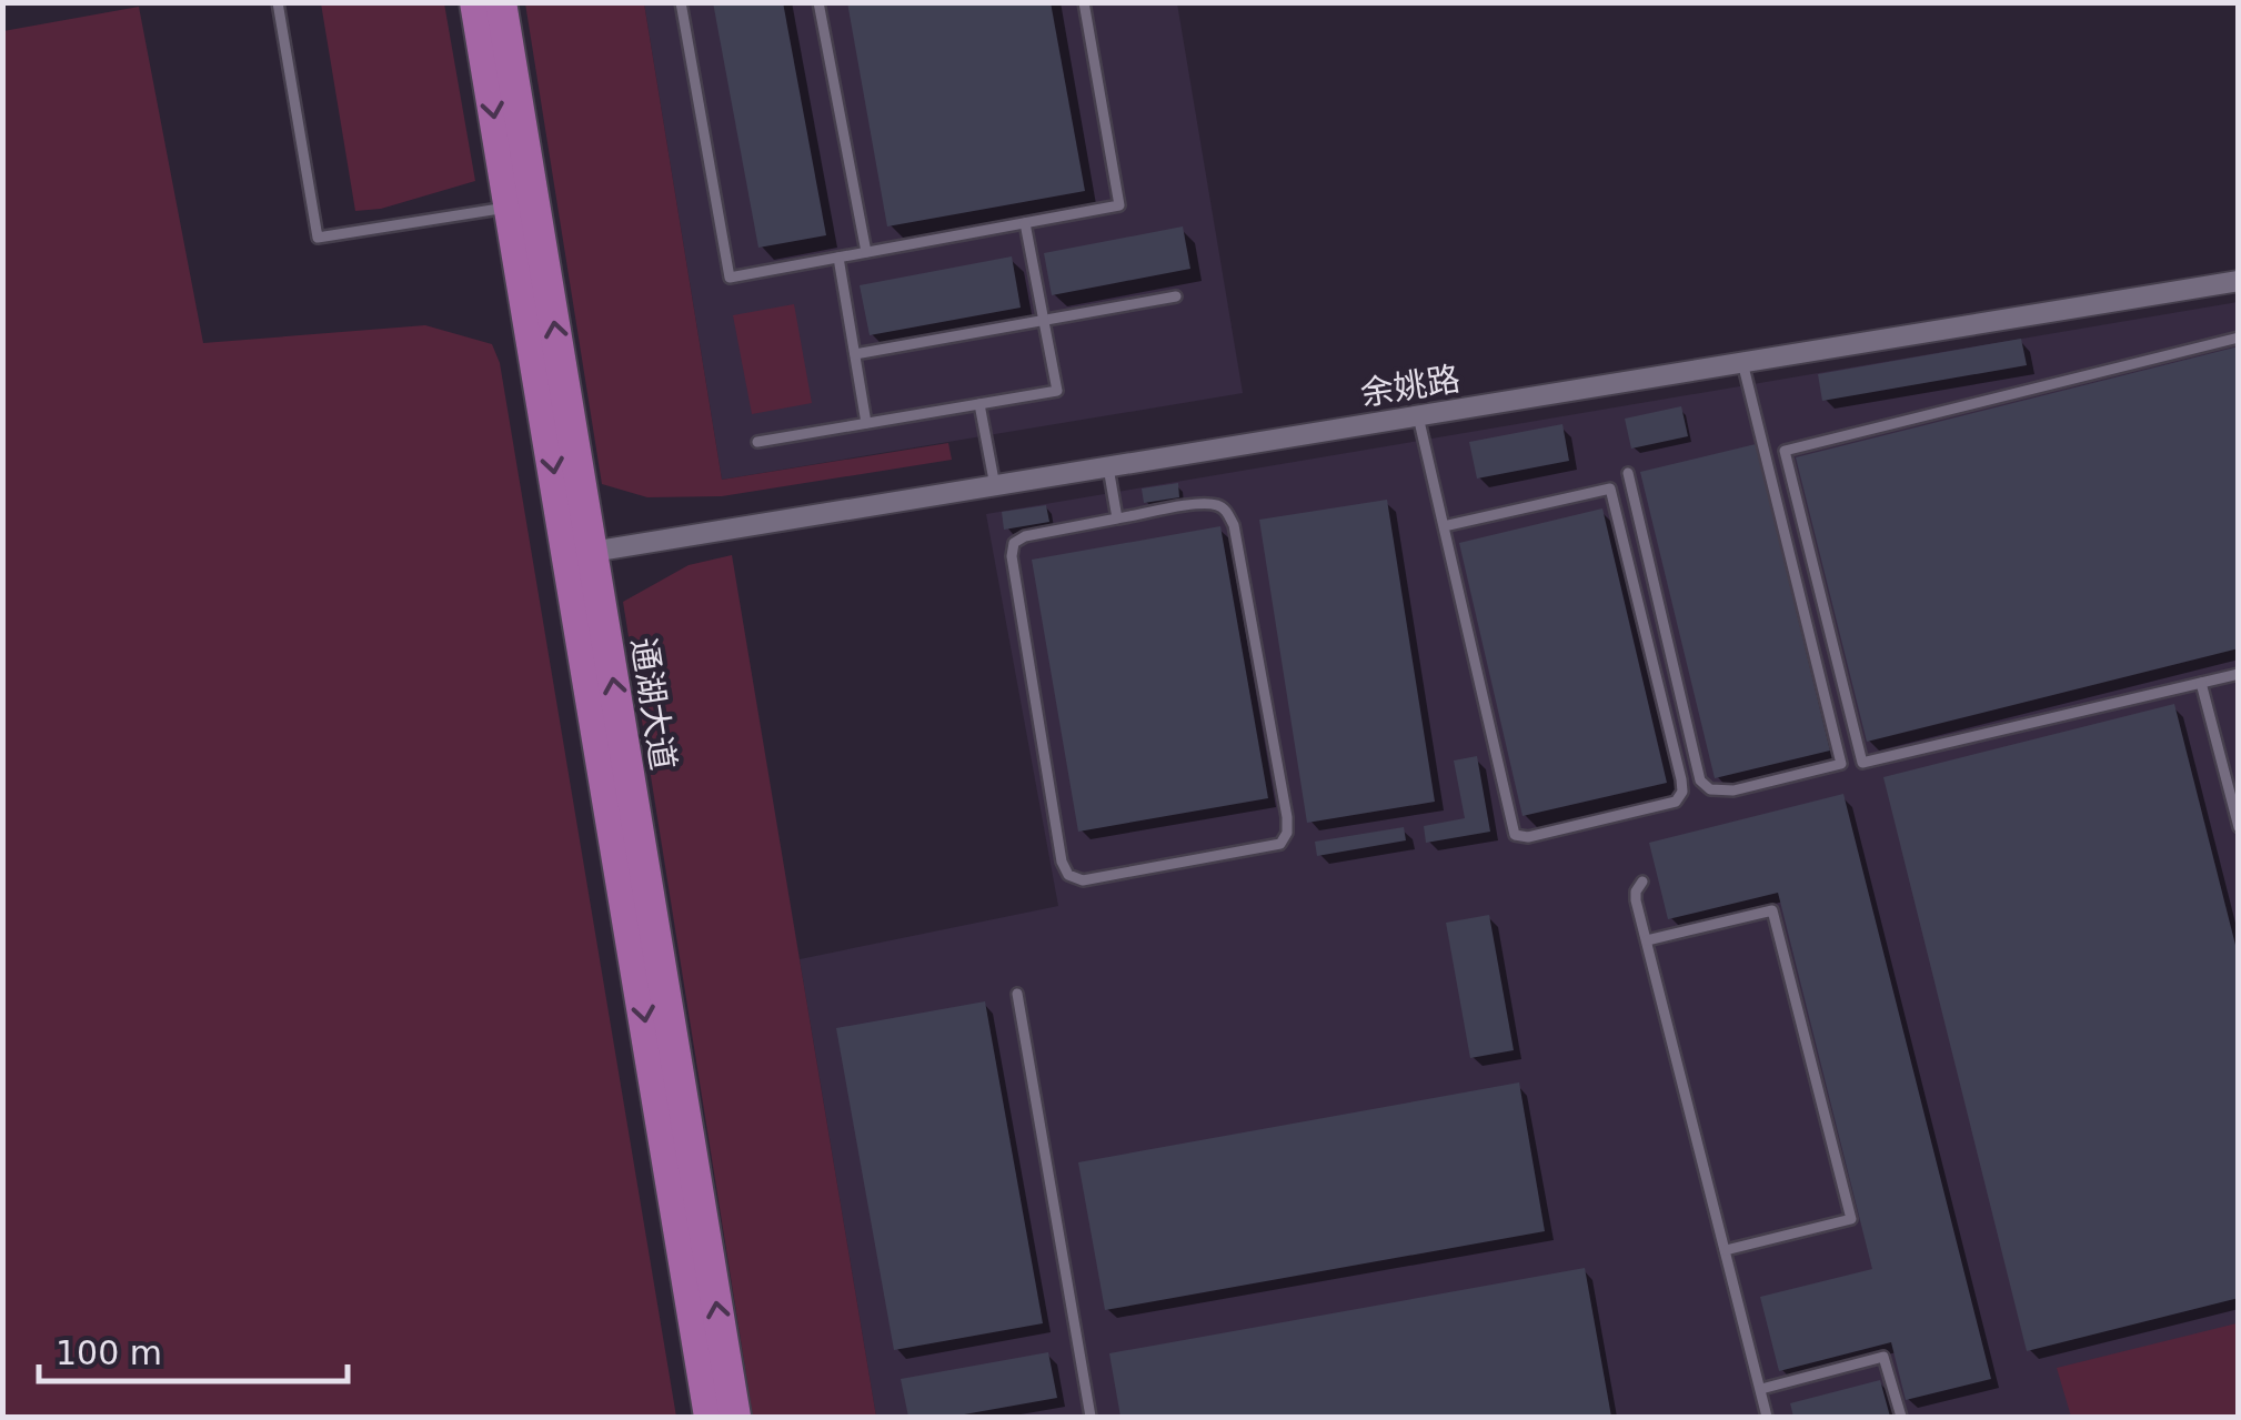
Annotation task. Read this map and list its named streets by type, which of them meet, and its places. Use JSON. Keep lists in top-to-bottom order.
{
  "streets": {
    "main road": ["通湖大道"],
    "street": ["余姚路"]
  },
  "crossings": [
    ["余姚路", "通湖大道"]
  ],
  "scale_bar": "100 m"
}
